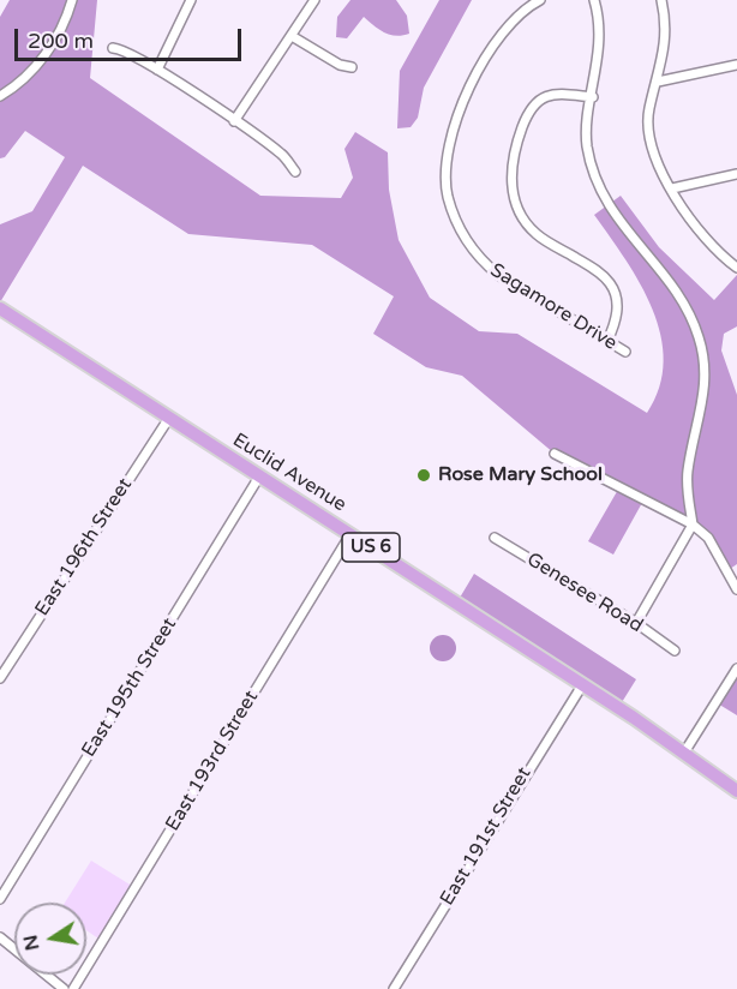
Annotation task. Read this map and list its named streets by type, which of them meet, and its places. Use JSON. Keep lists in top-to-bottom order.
{
  "streets": {
    "main road": ["Euclid Avenue", "US 6"],
    "street": [
      "Sagamore Drive",
      "East 196th Street",
      "Genesee Road",
      "East 195th Street",
      "East 193rd Street",
      "East 191st Street"
    ]
  },
  "crossings": [
    ["Euclid Avenue", "East 196th Street"],
    ["Euclid Avenue", "East 195th Street"],
    ["Euclid Avenue", "East 193rd Street"],
    ["Euclid Avenue", "East 191st Street"]
  ],
  "places": ["Rose Mary School"],
  "scale_bar": "200 m",
  "north": "left"
}
